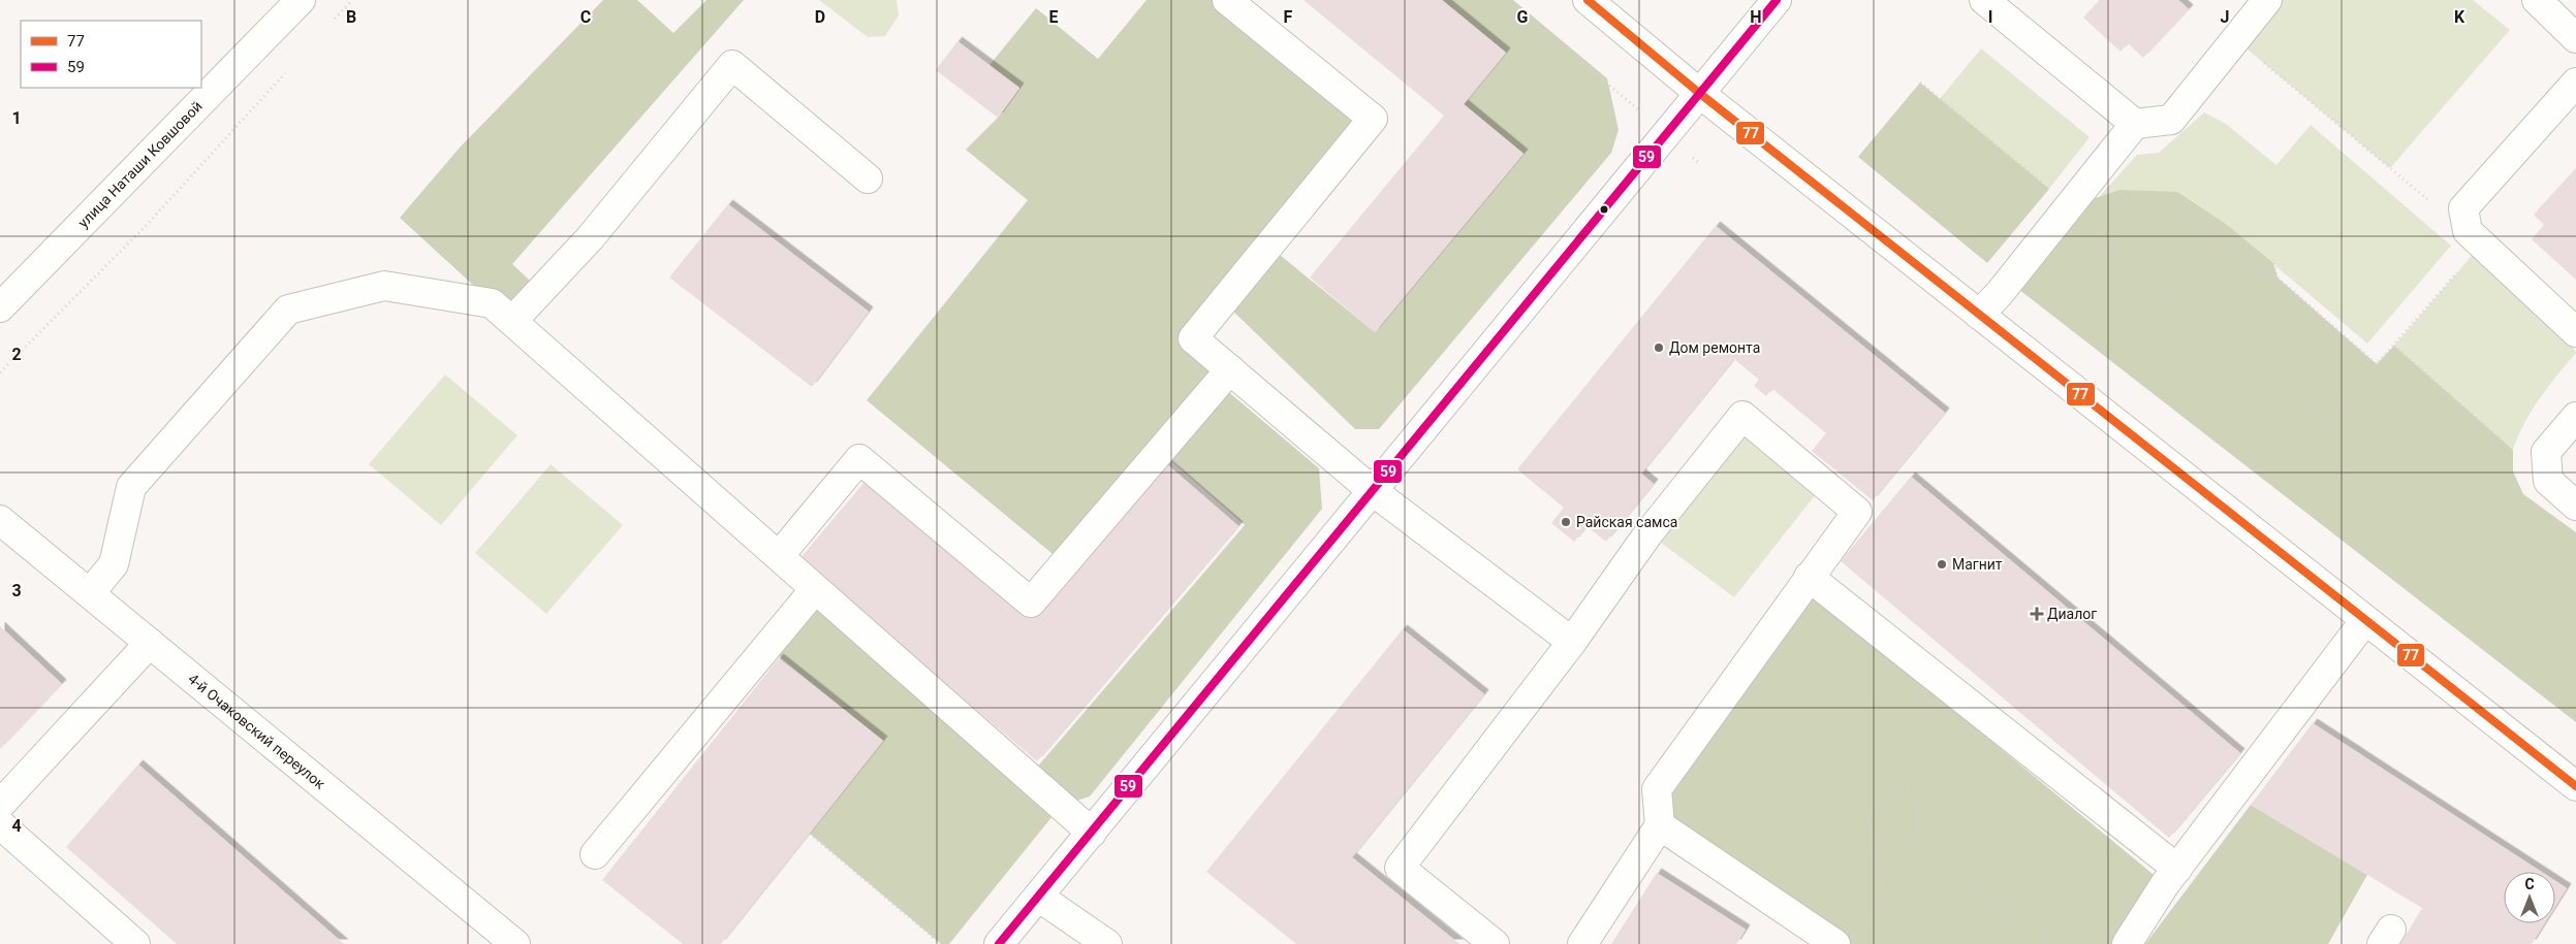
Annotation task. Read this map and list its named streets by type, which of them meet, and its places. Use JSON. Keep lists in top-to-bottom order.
{
  "streets": {
    "street": ["улица Наташи Ковшовой", "4-й Очаковский переулок"]
  },
  "places": {
    "other": ["Дом ремонта", "Райская самса", "Магнит"],
    "health": ["Диалог"]
  },
  "lines": ["transit line 77", "transit line 59"],
  "legend": ["77", "59"],
  "north": "top",
  "grid": {
    "columns": [
      "B",
      "C",
      "D",
      "E",
      "F",
      "G",
      "H",
      "I",
      "J",
      "K"
    ],
    "rows": [
      "1",
      "2",
      "3",
      "4"
    ]
  }
}
